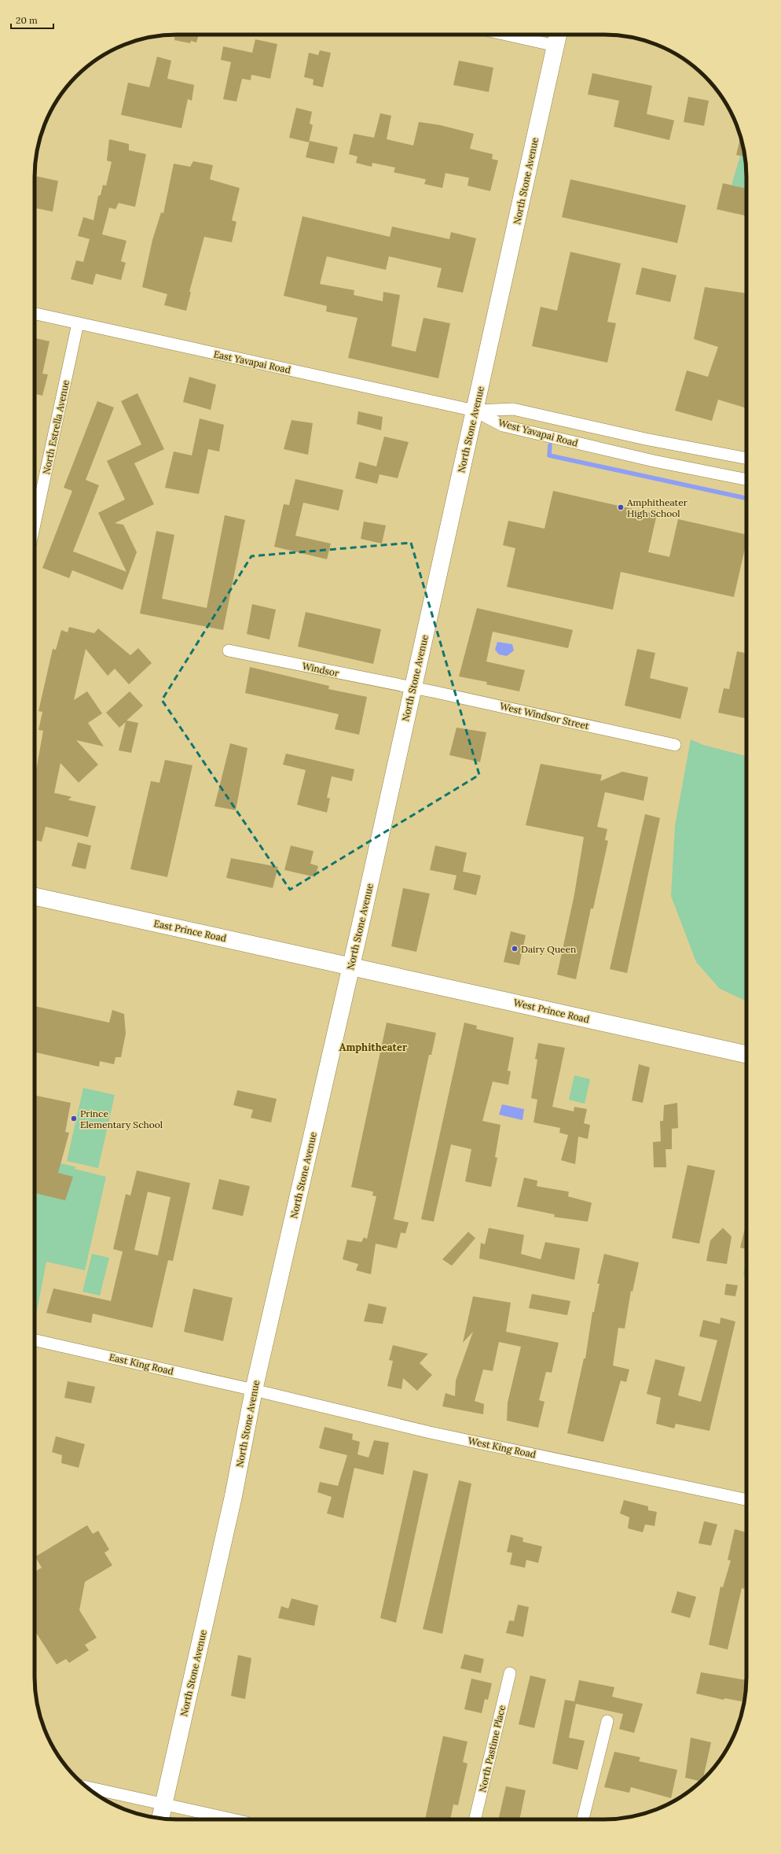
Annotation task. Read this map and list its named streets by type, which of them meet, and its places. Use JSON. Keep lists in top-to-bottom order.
{
  "streets": {
    "main road": ["North Stone Avenue", "East Prince Road", "West Prince Road"],
    "street": [
      "East Yavapai Road",
      "North Estrella Avenue",
      "West Yavapai Road",
      "Windsor",
      "West Windsor Street",
      "East King Road",
      "West King Road",
      "North Pastime Place"
    ]
  },
  "crossings": [
    ["North Stone Avenue", "East Yavapai Road"],
    ["North Stone Avenue", "West Yavapai Road"],
    ["North Stone Avenue", "Windsor"],
    ["North Stone Avenue", "West Windsor Street"],
    ["North Stone Avenue", "East Prince Road"],
    ["North Stone Avenue", "West Prince Road"],
    ["North Stone Avenue", "East King Road"],
    ["North Stone Avenue", "West King Road"],
    ["East Yavapai Road", "North Estrella Avenue"],
    ["East Yavapai Road", "West Yavapai Road"],
    ["Windsor", "West Windsor Street"],
    ["East Prince Road", "West Prince Road"],
    ["East King Road", "West King Road"]
  ],
  "districts": ["Amphitheater"],
  "places": ["Amphitheater High School", "Dairy Queen", "Prince Elementary School"],
  "scale_bar": "20 m"
}
